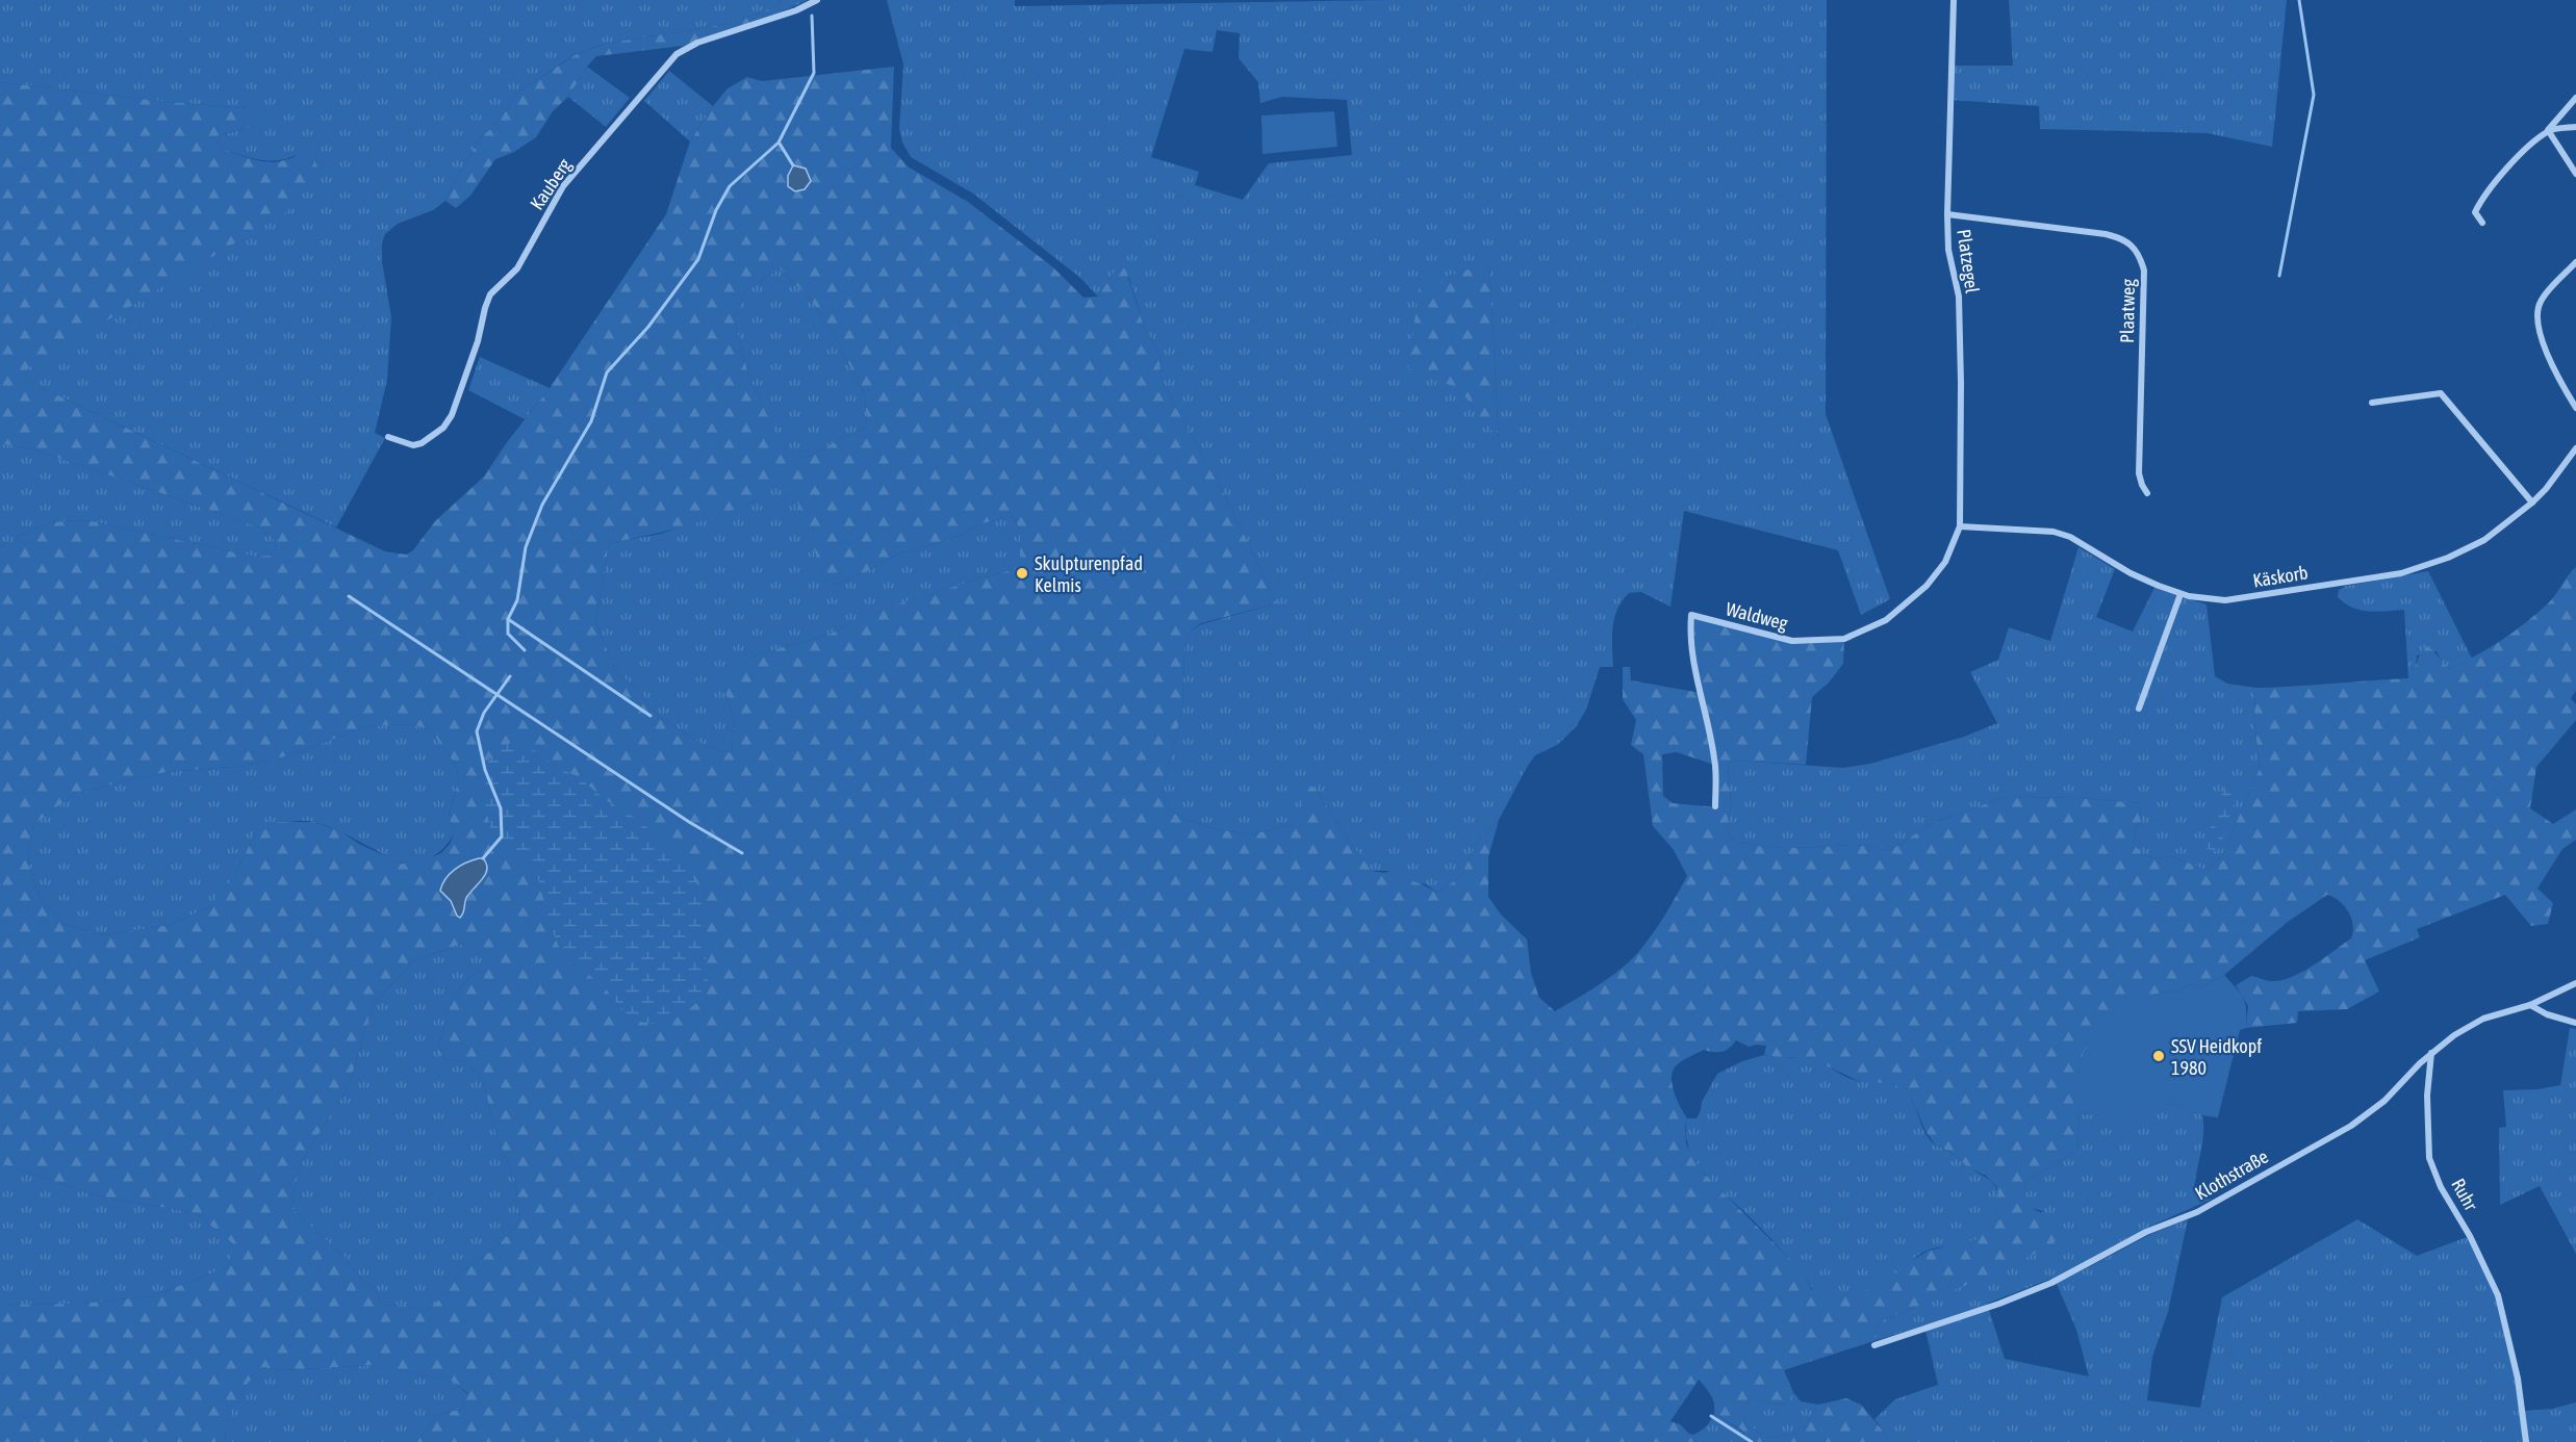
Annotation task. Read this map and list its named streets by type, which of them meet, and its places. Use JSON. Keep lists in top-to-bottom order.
{
  "streets": {
    "street": [
      "Kauberg",
      "Platzegel",
      "Plaatweg",
      "Käskorb",
      "Waldweg",
      "Klothstraße",
      "Ruhr"
    ]
  },
  "crossings": [
    ["Platzegel", "Plaatweg"],
    ["Platzegel", "Käskorb"],
    ["Platzegel", "Waldweg"],
    ["Käskorb", "Waldweg"],
    ["Klothstraße", "Ruhr"]
  ],
  "places": ["Skulpturenpfad Kelmis", "SSV Heidkopf 1980"]
}
